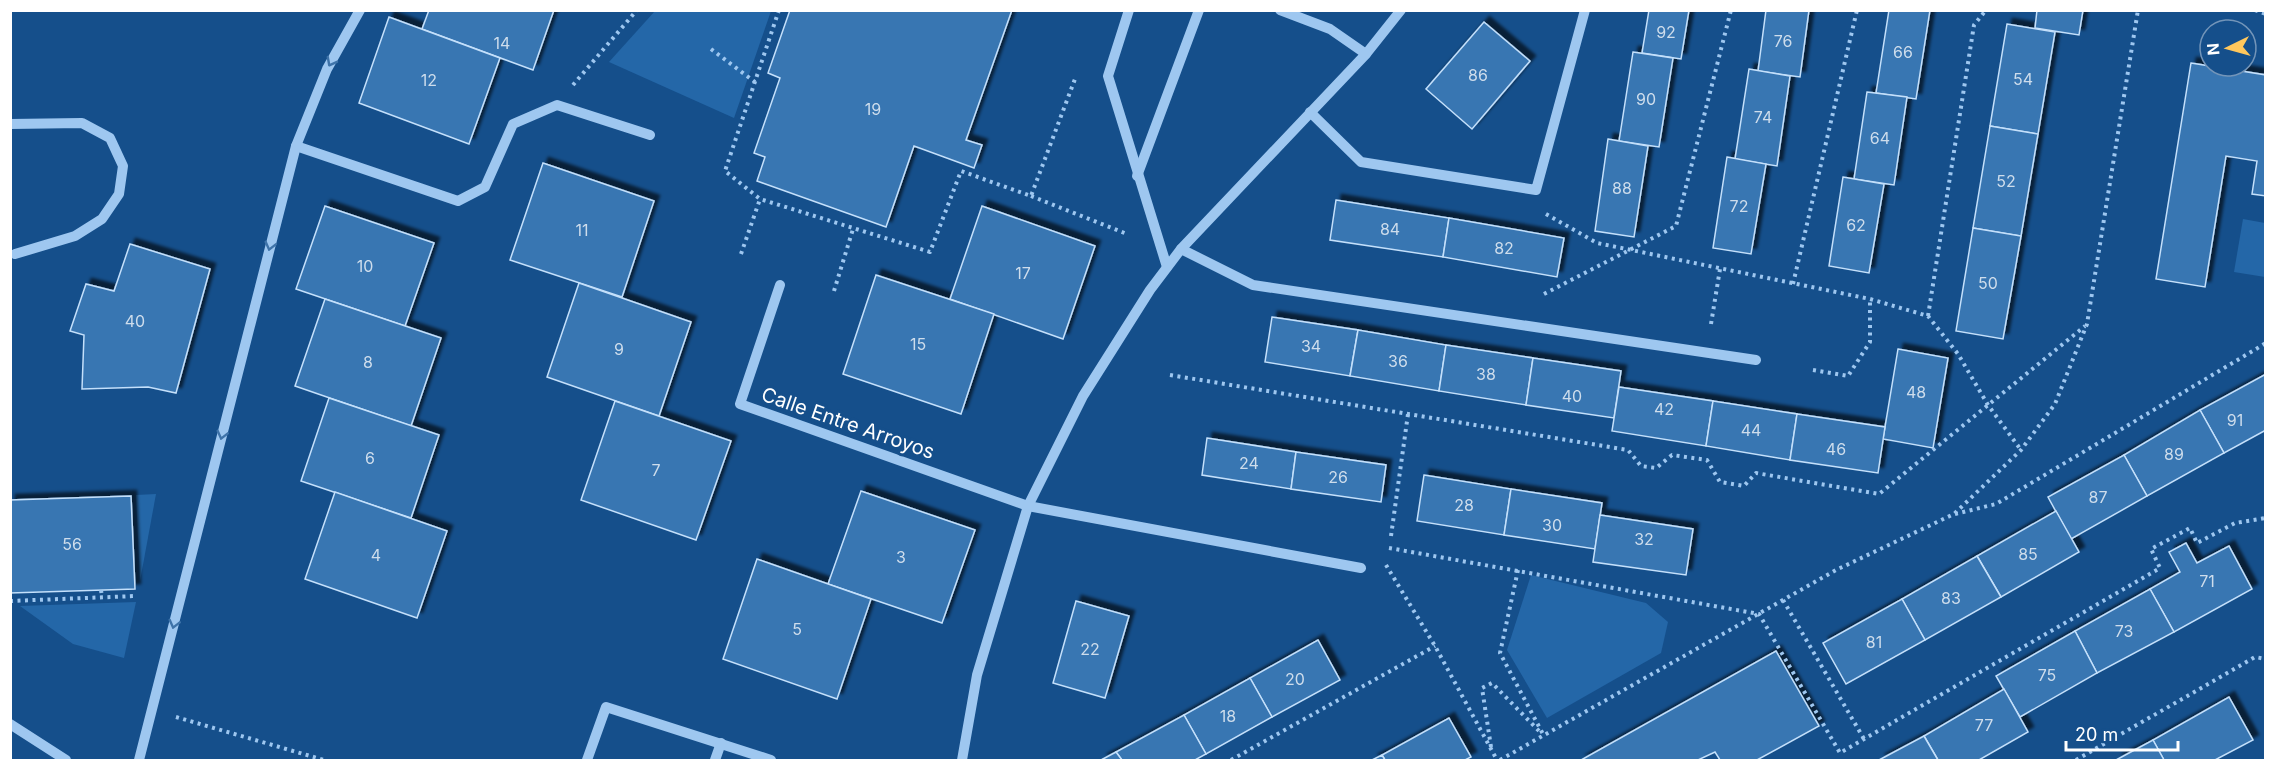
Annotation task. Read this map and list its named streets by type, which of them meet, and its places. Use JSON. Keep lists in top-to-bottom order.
{
  "streets": {
    "street": ["Calle Entre Arroyos"]
  },
  "house_numbers": [
    "92",
    "76",
    "14",
    "66",
    "86",
    "54",
    "12",
    "90",
    "19",
    "74",
    "64",
    "52",
    "88",
    "72",
    "62",
    "84",
    "11",
    "82",
    "10",
    "17",
    "50",
    "40",
    "15",
    "34",
    "9",
    "36",
    "8",
    "38",
    "48",
    "40",
    "42",
    "91",
    "44",
    "46",
    "89",
    "6",
    "24",
    "7",
    "26",
    "87",
    "28",
    "30",
    "32",
    "56",
    "85",
    "4",
    "3",
    "71",
    "83",
    "5",
    "73",
    "81",
    "22",
    "75",
    "20",
    "18",
    "77"
  ],
  "scale_bar": "20 m",
  "north": "left"
}
